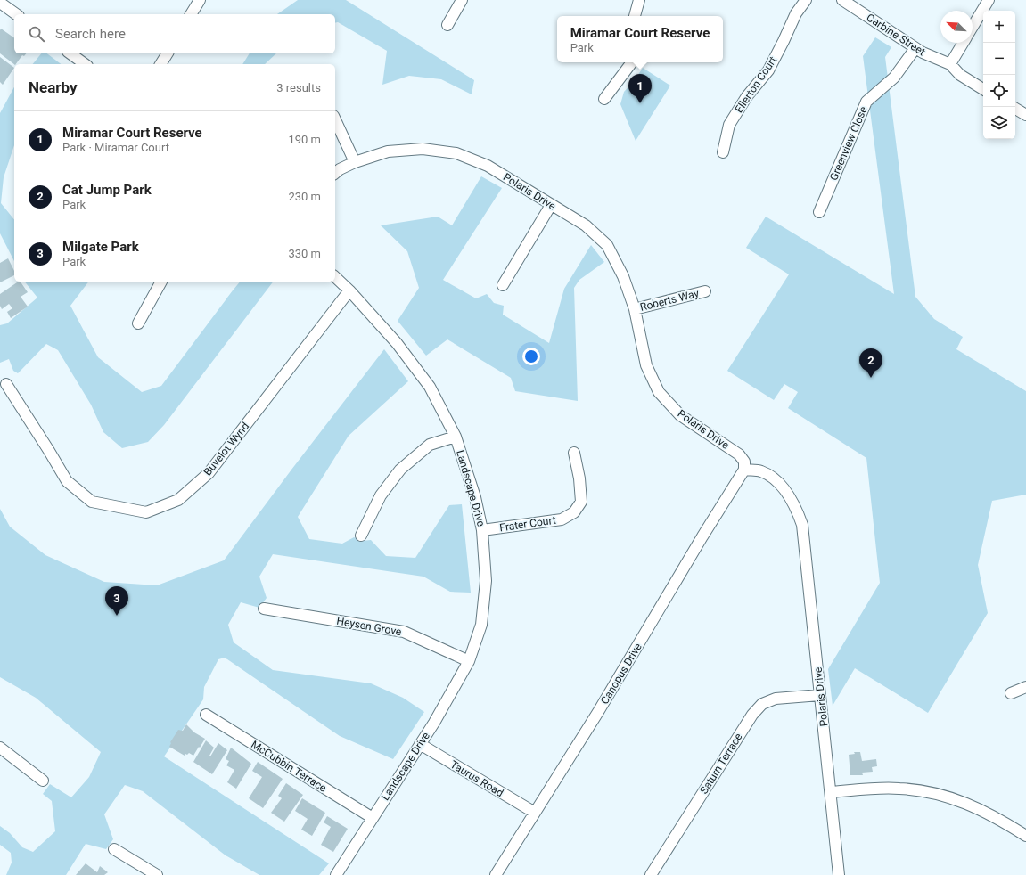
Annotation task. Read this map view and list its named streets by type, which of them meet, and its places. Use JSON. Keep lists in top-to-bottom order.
{
  "streets": {
    "street": [
      "Carbine Street",
      "Ellerton Court",
      "Greenview Close",
      "Polaris Drive",
      "Roberts Way",
      "Buvelot Wynd",
      "Landscape Drive",
      "Frater Court",
      "Heysen Grove",
      "Canopus Drive",
      "Saturn Terrace",
      "McCubbin Terrace",
      "Taurus Road"
    ]
  },
  "crossings": [
    ["Carbine Street", "Greenview Close"],
    ["Polaris Drive", "Roberts Way"],
    ["Polaris Drive", "Canopus Drive"],
    ["Polaris Drive", "Saturn Terrace"],
    ["Buvelot Wynd", "Landscape Drive"],
    ["Landscape Drive", "Frater Court"],
    ["Landscape Drive", "Heysen Grove"],
    ["Landscape Drive", "McCubbin Terrace"],
    ["Landscape Drive", "Taurus Road"],
    ["Canopus Drive", "Taurus Road"]
  ],
  "north": "top left",
  "page": {
    "map_buttons": ["+", "−"],
    "search": "Search here",
    "popup": ["Miramar Court Reserve", "Park"],
    "heading": ["Nearby", "3 results"],
    "pins": ["1", "2", "3"],
    "list": [
      {
        "mark": "1",
        "name": "Miramar Court Reserve",
        "note": "Park · Miramar Court",
        "value": "190 m"
      },
      {
        "mark": "2",
        "name": "Cat Jump Park",
        "note": "Park",
        "value": "230 m"
      },
      {
        "mark": "3",
        "name": "Milgate Park",
        "note": "Park",
        "value": "330 m"
      }
    ]
  }
}
